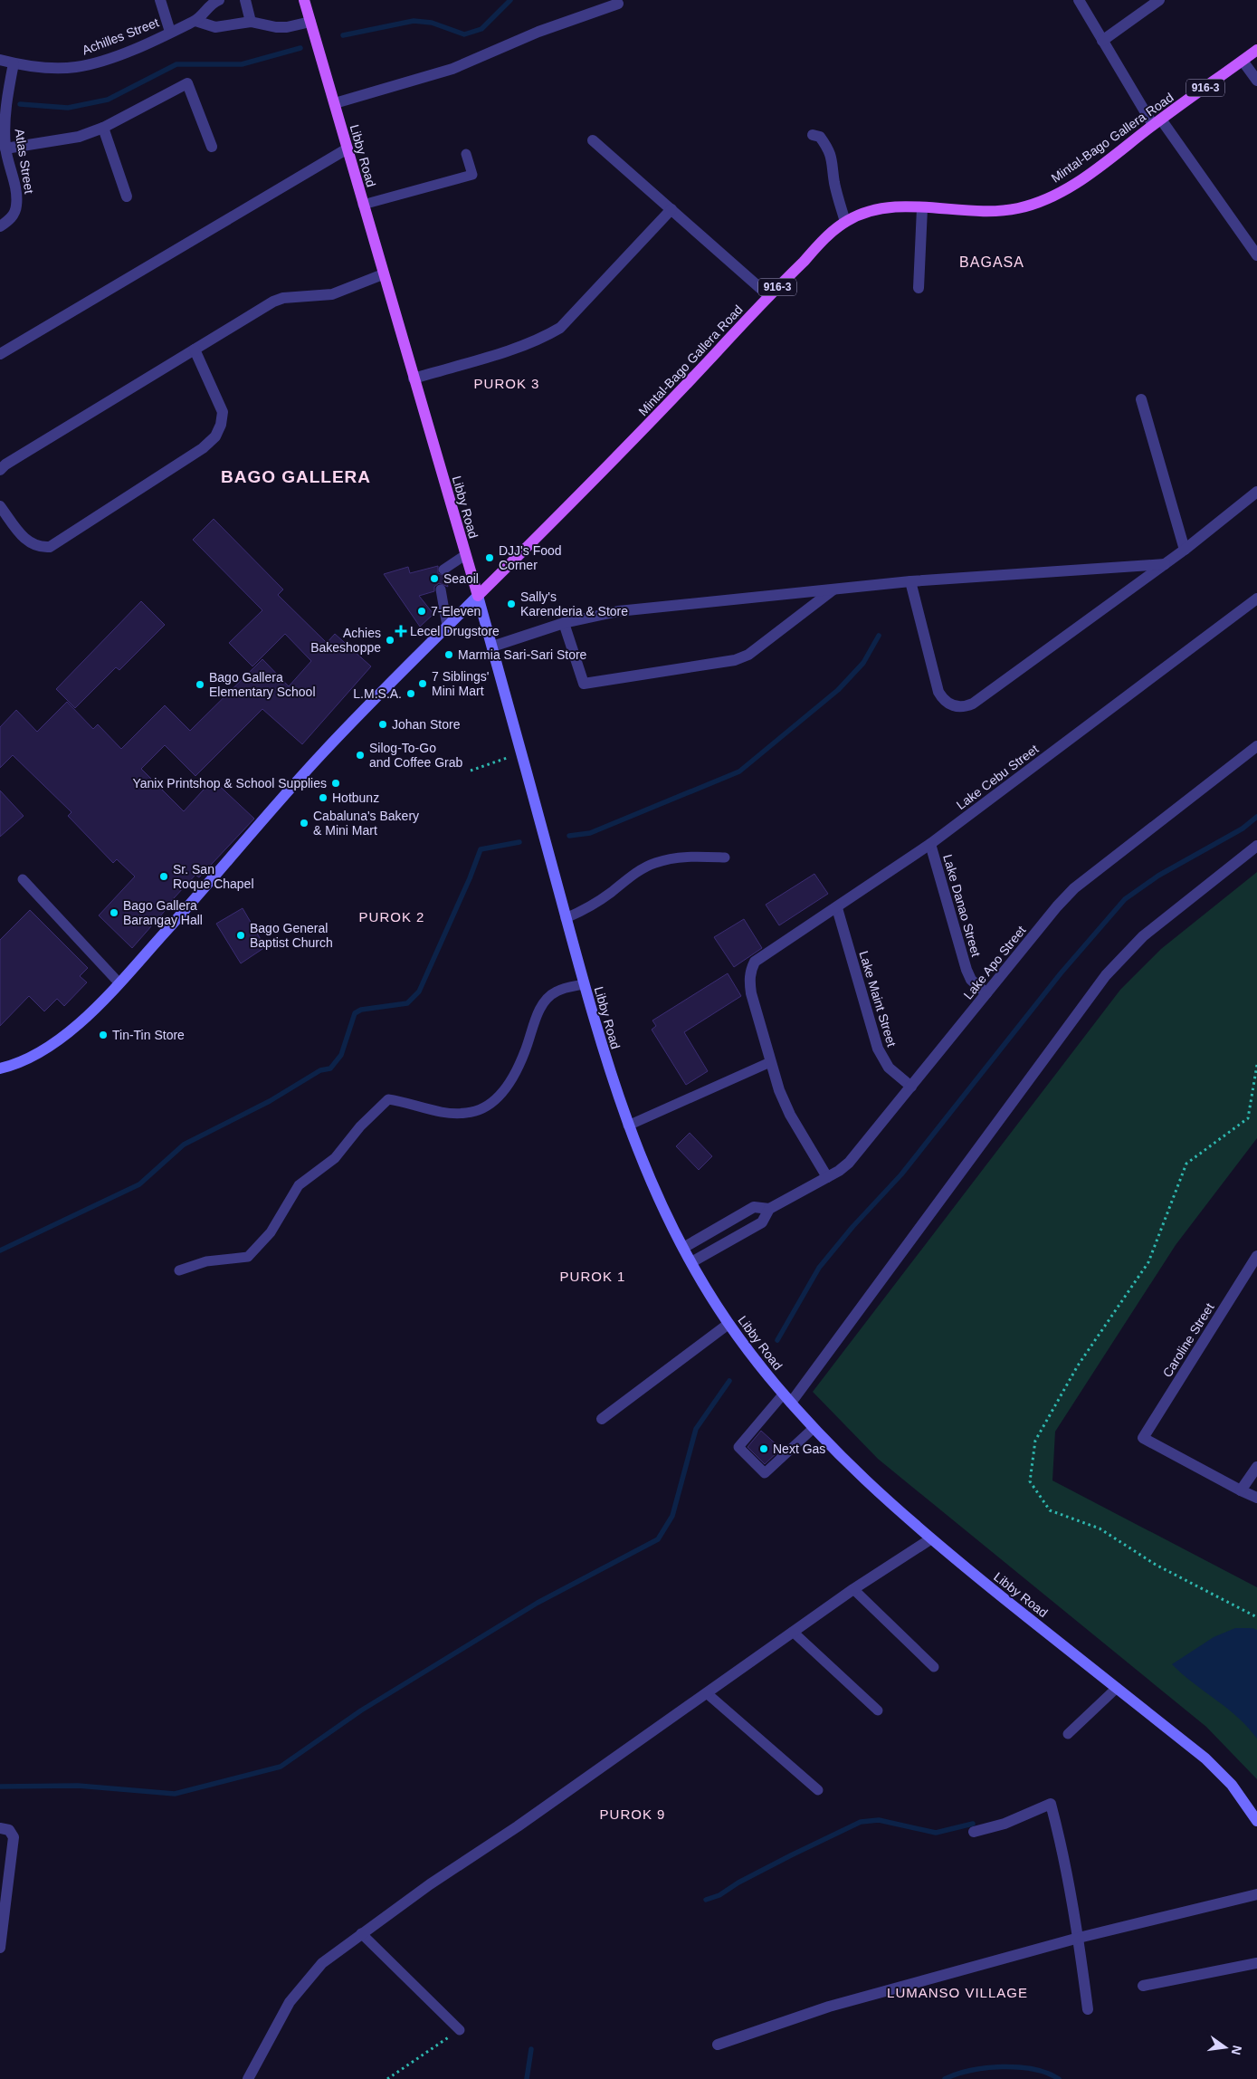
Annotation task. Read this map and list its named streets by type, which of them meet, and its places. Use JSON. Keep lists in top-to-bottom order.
{
  "streets": {
    "main road": ["916-3", "Mintal-Bago Gallera Road", "Libby Road"],
    "street": [
      "Achilles Street",
      "Atlas Street",
      "Lake Cebu Street",
      "Lake Danao Street",
      "Lake Apo Street",
      "Lake Maint Street",
      "Caroline Street"
    ]
  },
  "crossings": [
    ["Achilles Street", "Atlas Street"],
    ["Mintal-Bago Gallera Road", "Libby Road"],
    ["Libby Road", "Lake Apo Street"],
    ["Lake Cebu Street", "Lake Danao Street"],
    ["Lake Cebu Street", "Lake Maint Street"],
    ["Lake Danao Street", "Lake Apo Street"],
    ["Lake Apo Street", "Lake Maint Street"]
  ],
  "districts": [
    "BAGASA",
    "PUROK 3",
    "BAGO GALLERA",
    "PUROK 2",
    "PUROK 1",
    "PUROK 9",
    "LUMANSO VILLAGE"
  ],
  "places": {
    "other": [
      "DJJ's Food Corner",
      "Seaoil",
      "Sally's Karenderia & Store",
      "7-Eleven",
      "Achies Bakeshoppe",
      "Marmia Sari-Sari Store",
      "7 Siblings' Mini Mart",
      "Bago Gallera Elementary School",
      "L.M.S.A.",
      "Johan Store",
      "Silog-To-Go and Coffee Grab",
      "Yanix Printshop & School Supplies",
      "Hotbunz",
      "Cabaluna's Bakery & Mini Mart",
      "Sr. San Roque Chapel",
      "Bago Gallera Barangay Hall",
      "Bago General Baptist Church",
      "Tin-Tin Store",
      "Next Gas"
    ],
    "health": ["Lecel Drugstore"]
  },
  "north": "right"
}
